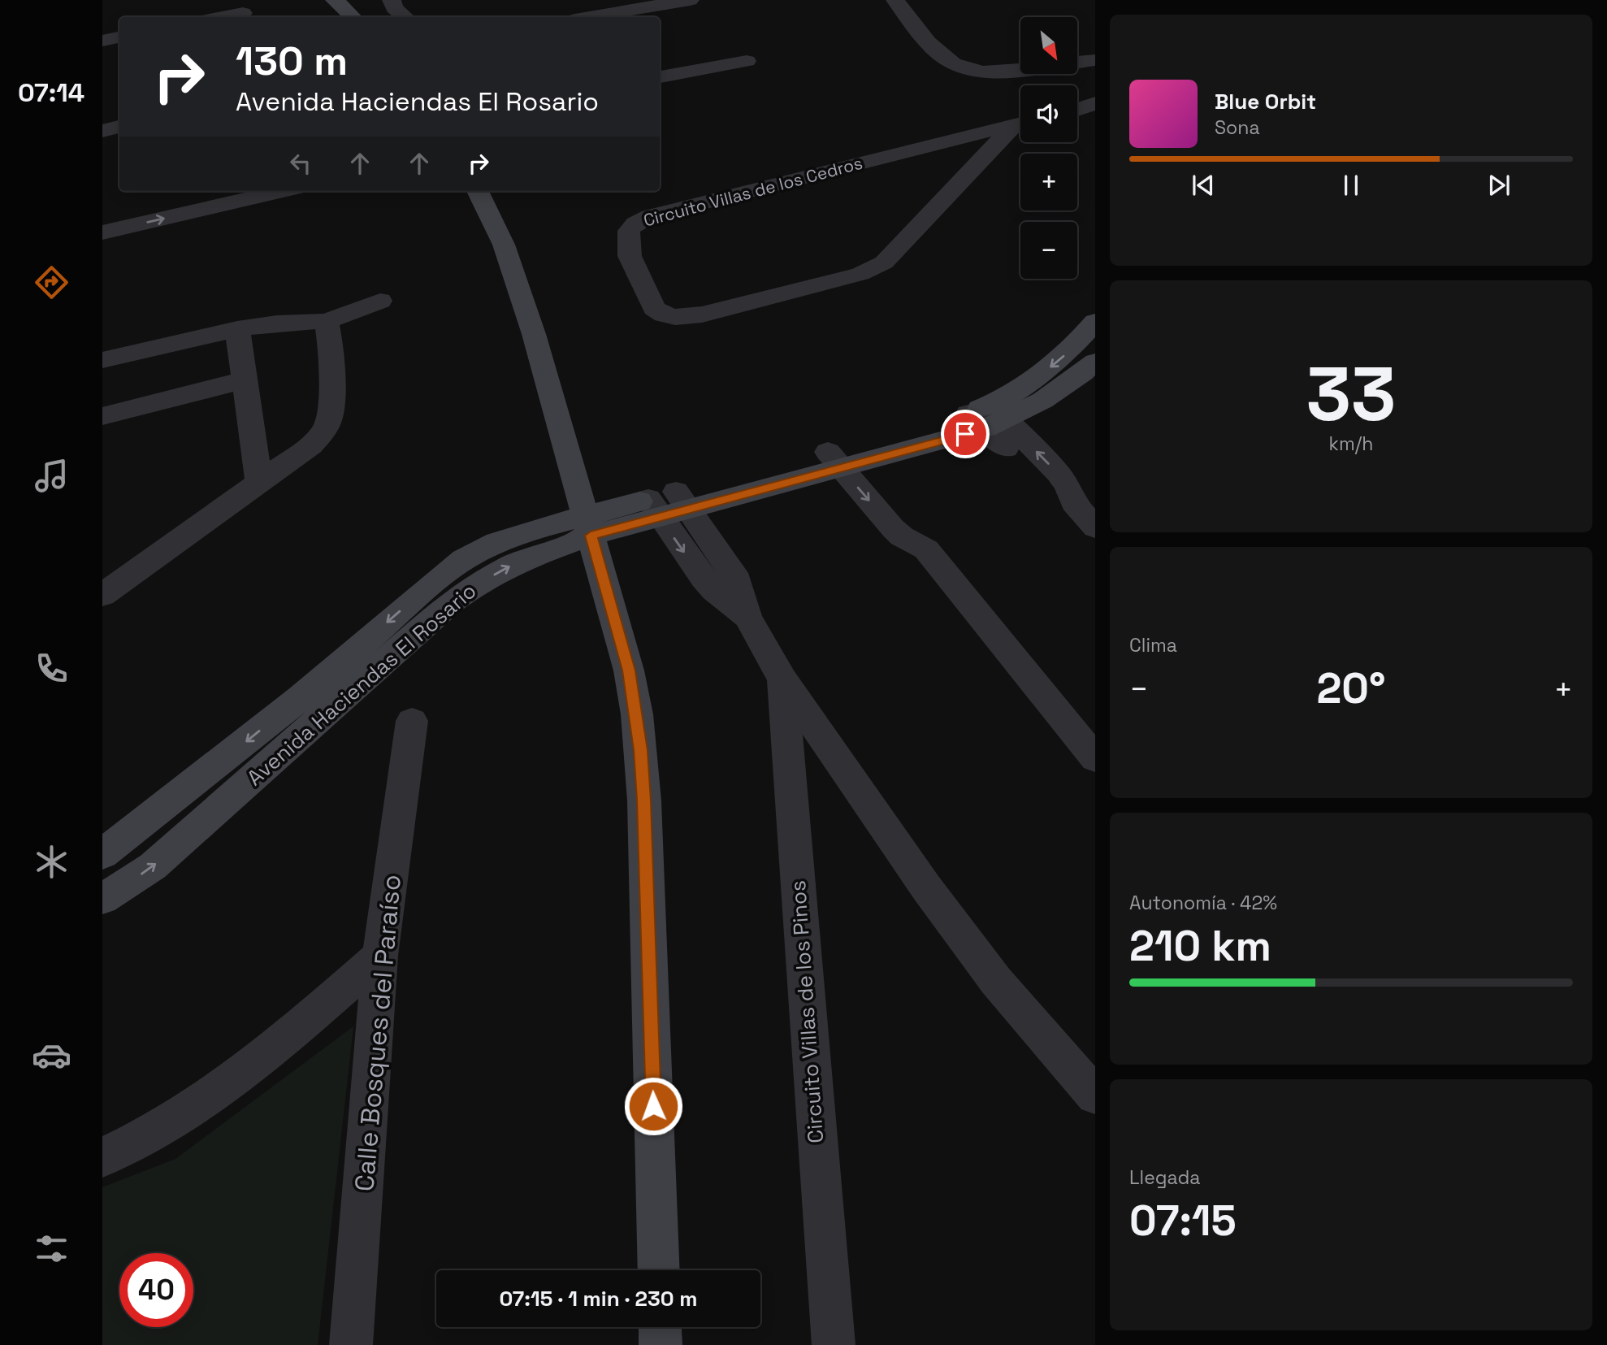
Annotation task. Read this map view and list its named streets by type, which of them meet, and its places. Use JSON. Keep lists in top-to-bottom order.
{
  "streets": {
    "street": [
      "Circuito Villas de los Cedros",
      "Avenida Haciendas El Rosario",
      "Circuito Villas de los Pinos",
      "Calle Bosques del Paraíso"
    ]
  },
  "crossings": [
    ["Avenida Haciendas El Rosario", "Circuito Villas de los Pinos"]
  ],
  "north": "bottom right",
  "page": {
    "tabs": "07:14",
    "map_buttons": ["+", "−"],
    "turn": ["130 m", "Avenida Haciendas El Rosario"],
    "song": ["Blue Orbit", "Sona"],
    "tile": [
      ["33", "km/h"],
      "Clima",
      ["Autonomía · 42%", "210 km"],
      ["Llegada", "07:15"]
    ],
    "heat": ["−", "20°", "+"],
    "limit": "40",
    "trip": "07:15 · 1 min · 230 m"
  }
}
